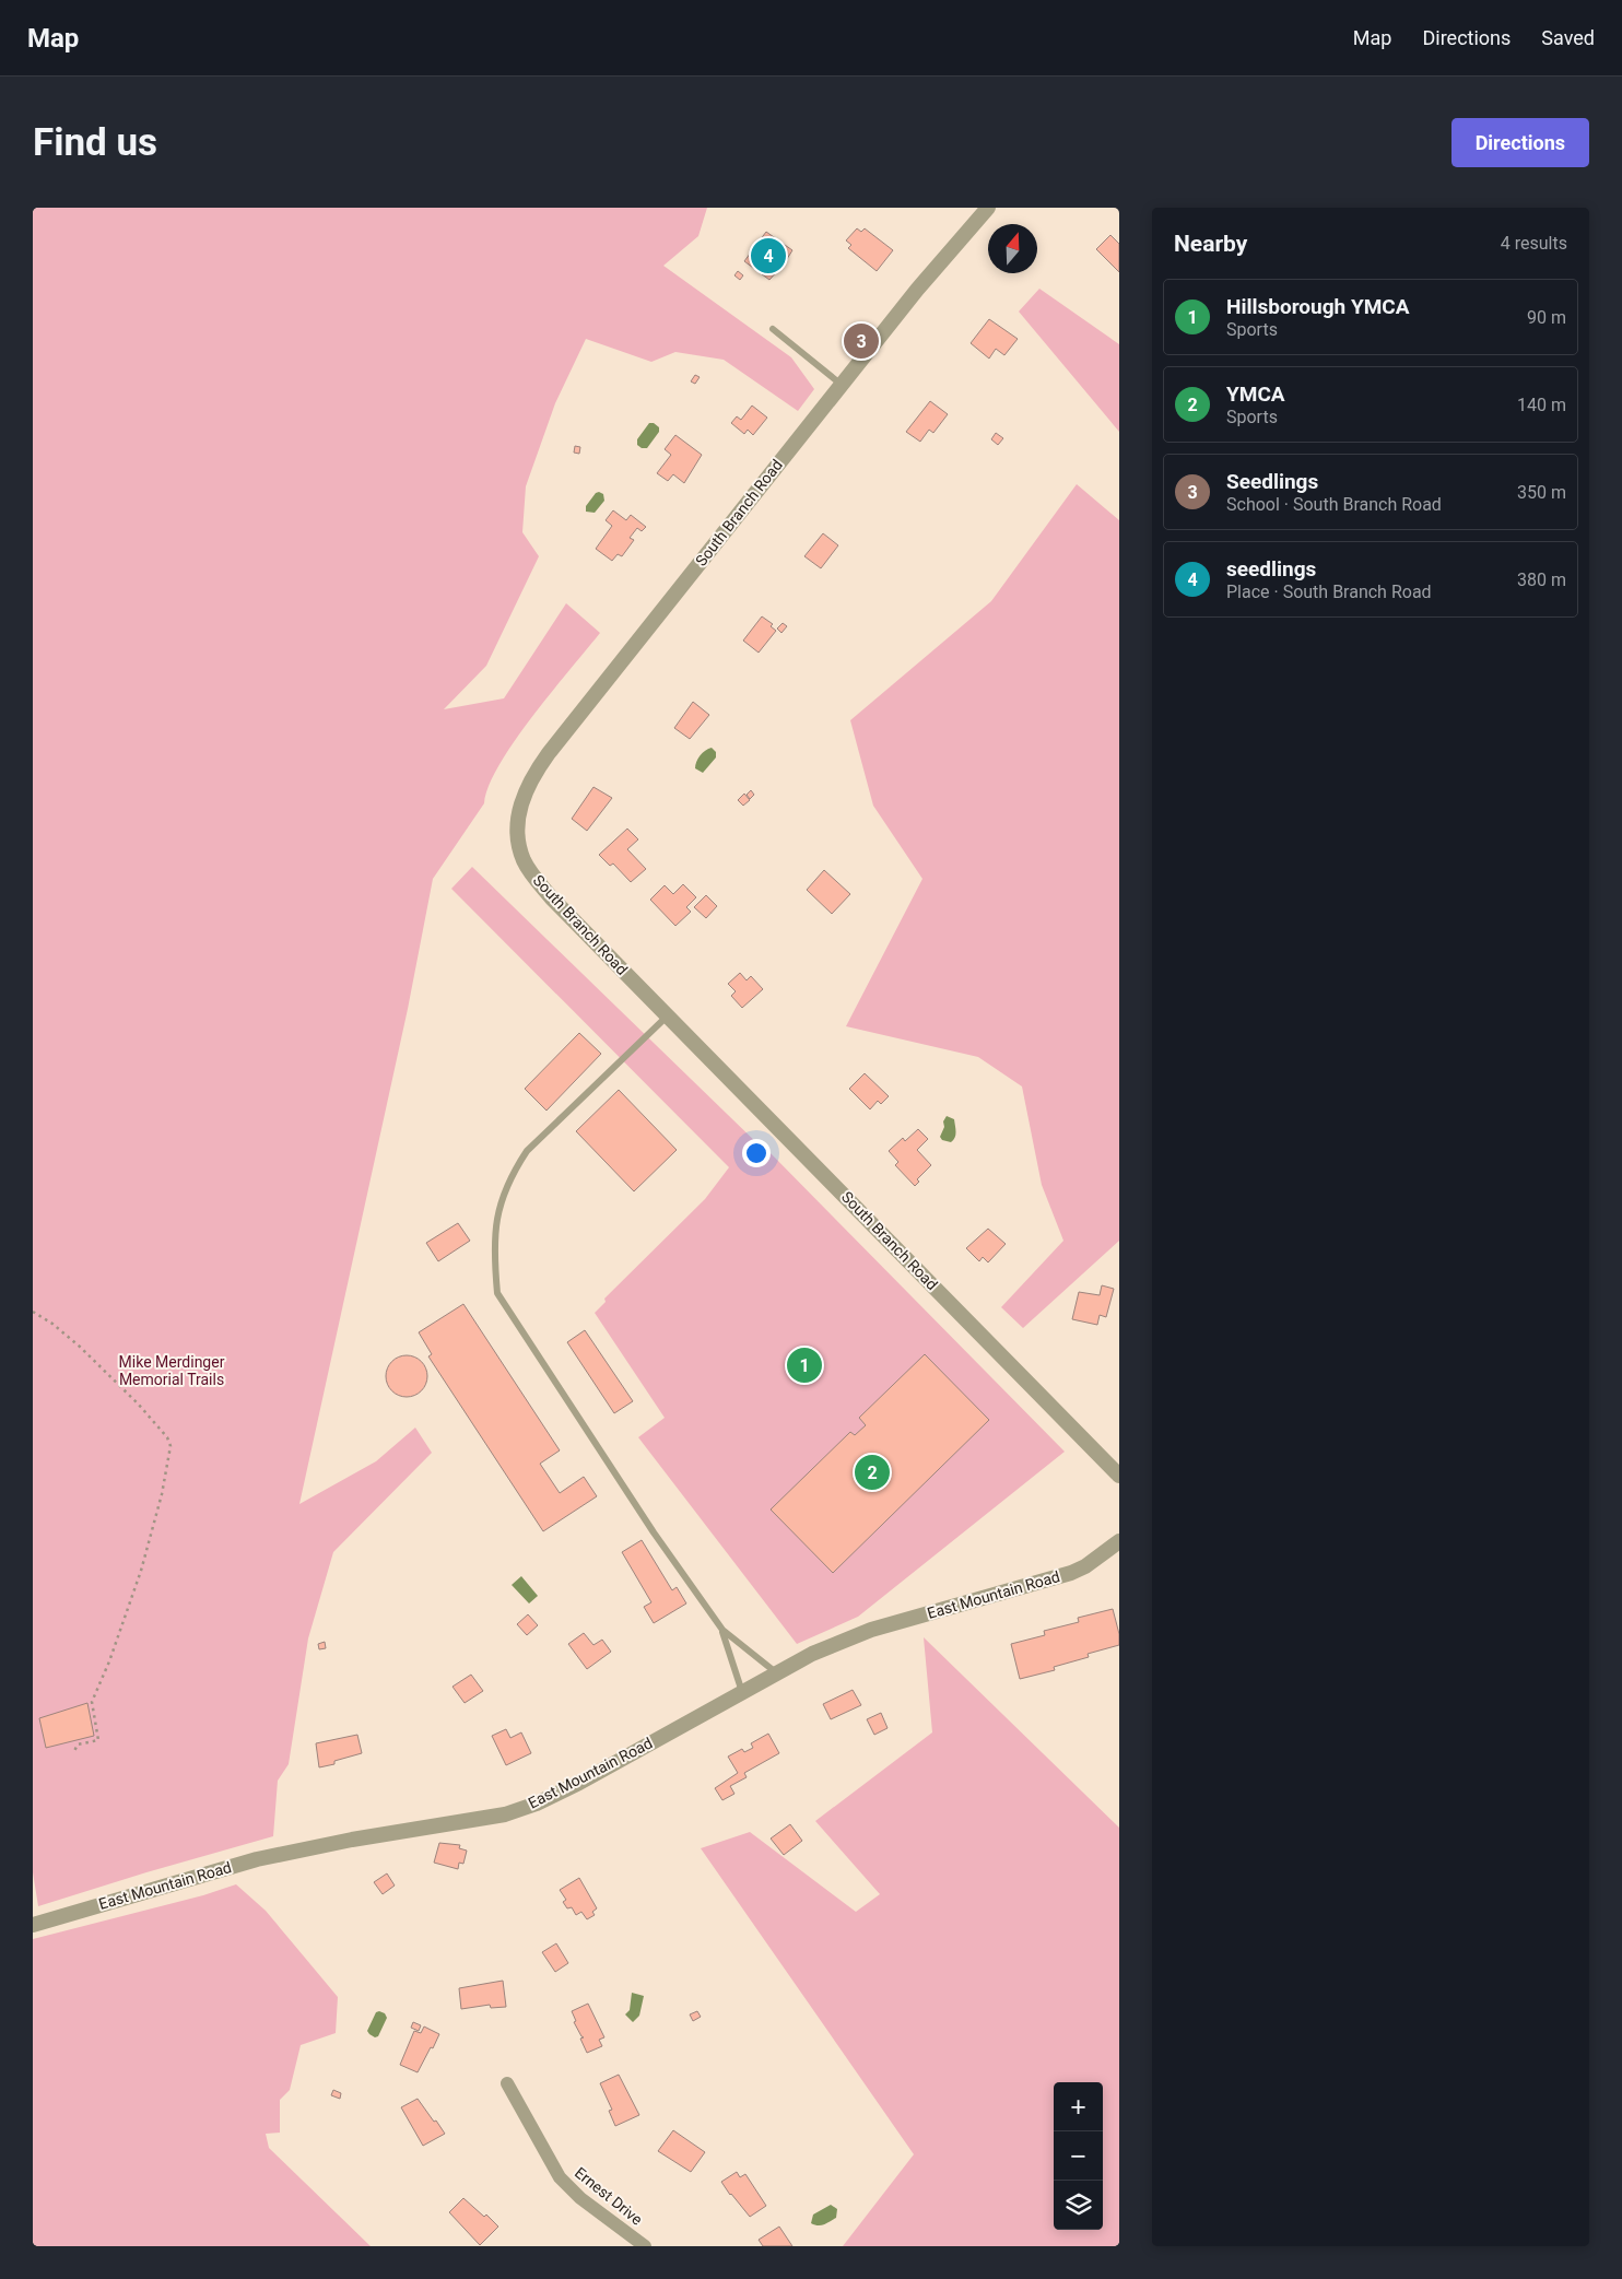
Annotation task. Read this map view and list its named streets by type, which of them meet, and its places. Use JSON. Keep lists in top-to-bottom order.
{
  "streets": {
    "street": ["South Branch Road", "East Mountain Road", "Ernest Drive"]
  },
  "parks": ["Mike Merdinger Memorial Trails"],
  "north": "top",
  "page": {
    "header": "Map",
    "nav": ["Map", "Directions", "Saved"],
    "buttons": "Directions",
    "title": "Find us",
    "heading": ["Nearby", "4 results"],
    "pins": [
      "4",
      "3",
      "1",
      "2"
    ],
    "list": [
      {
        "mark": "1",
        "name": "Hillsborough YMCA",
        "note": "Sports",
        "value": "90 m"
      },
      {
        "mark": "2",
        "name": "YMCA",
        "note": "Sports",
        "value": "140 m"
      },
      {
        "mark": "3",
        "name": "Seedlings",
        "note": "School · South Branch Road",
        "value": "350 m"
      },
      {
        "mark": "4",
        "name": "seedlings",
        "note": "Place · South Branch Road",
        "value": "380 m"
      }
    ],
    "map_buttons": ["+", "−"]
  }
}
